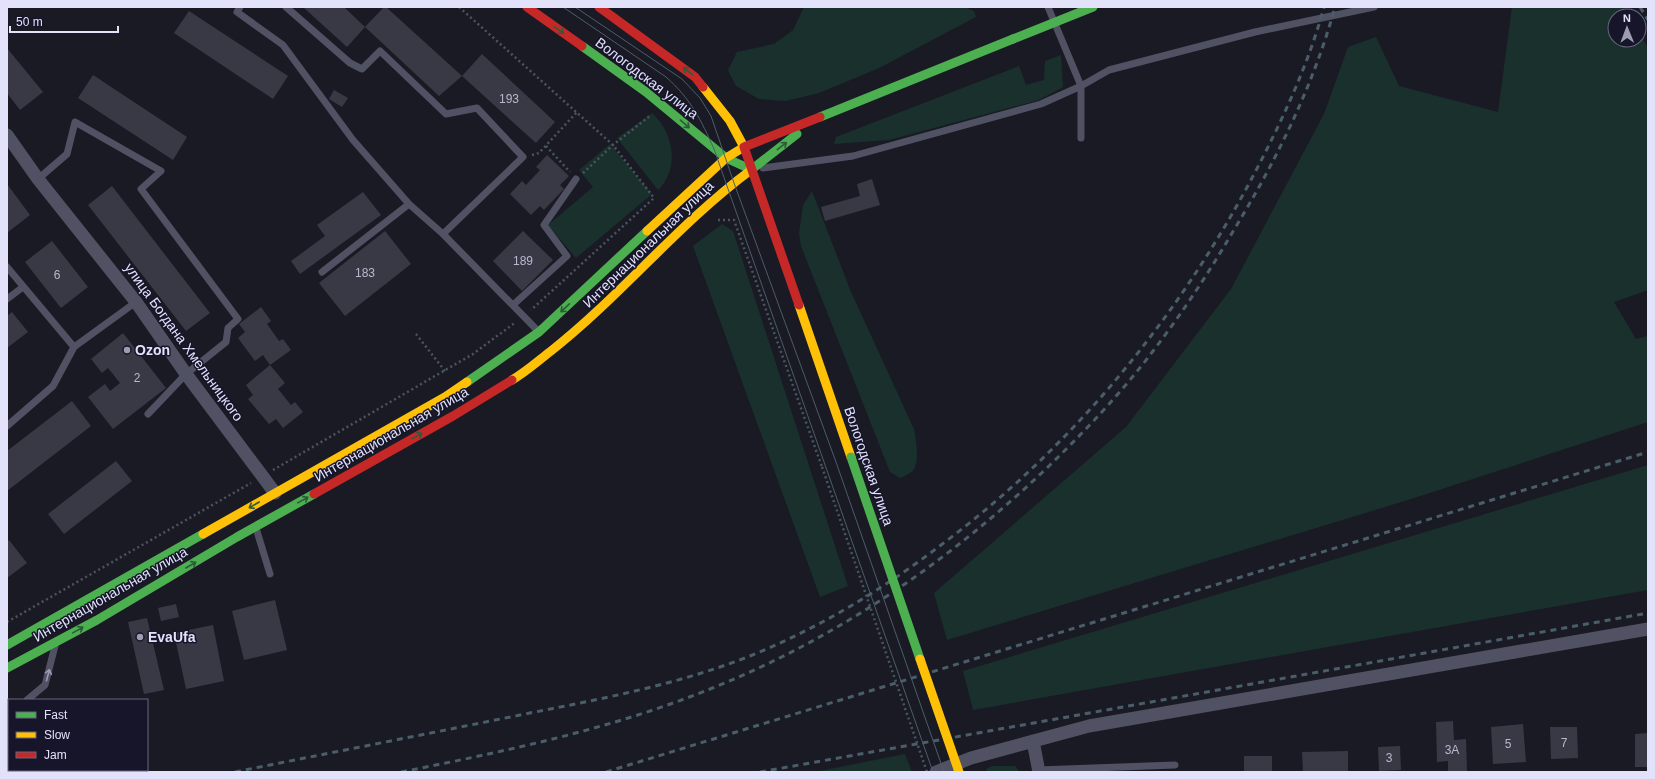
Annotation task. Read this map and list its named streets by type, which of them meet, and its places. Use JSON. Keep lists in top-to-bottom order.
{
  "streets": {
    "main road": ["Вологодская улица", "Интернациональная улица"],
    "street": ["улица Богдана Хмельницкого"]
  },
  "crossings": [
    ["Вологодская улица", "Интернациональная улица"],
    ["Интернациональная улица", "улица Богдана Хмельницкого"]
  ],
  "places": ["Ozon", "EvaUfa"],
  "house_numbers": [
    "193",
    "189",
    "183",
    "6",
    "2",
    "7",
    "5",
    "3А",
    "3"
  ],
  "legend": ["Fast", "Slow", "Jam"],
  "scale_bar": "50 m",
  "north": "top"
}
